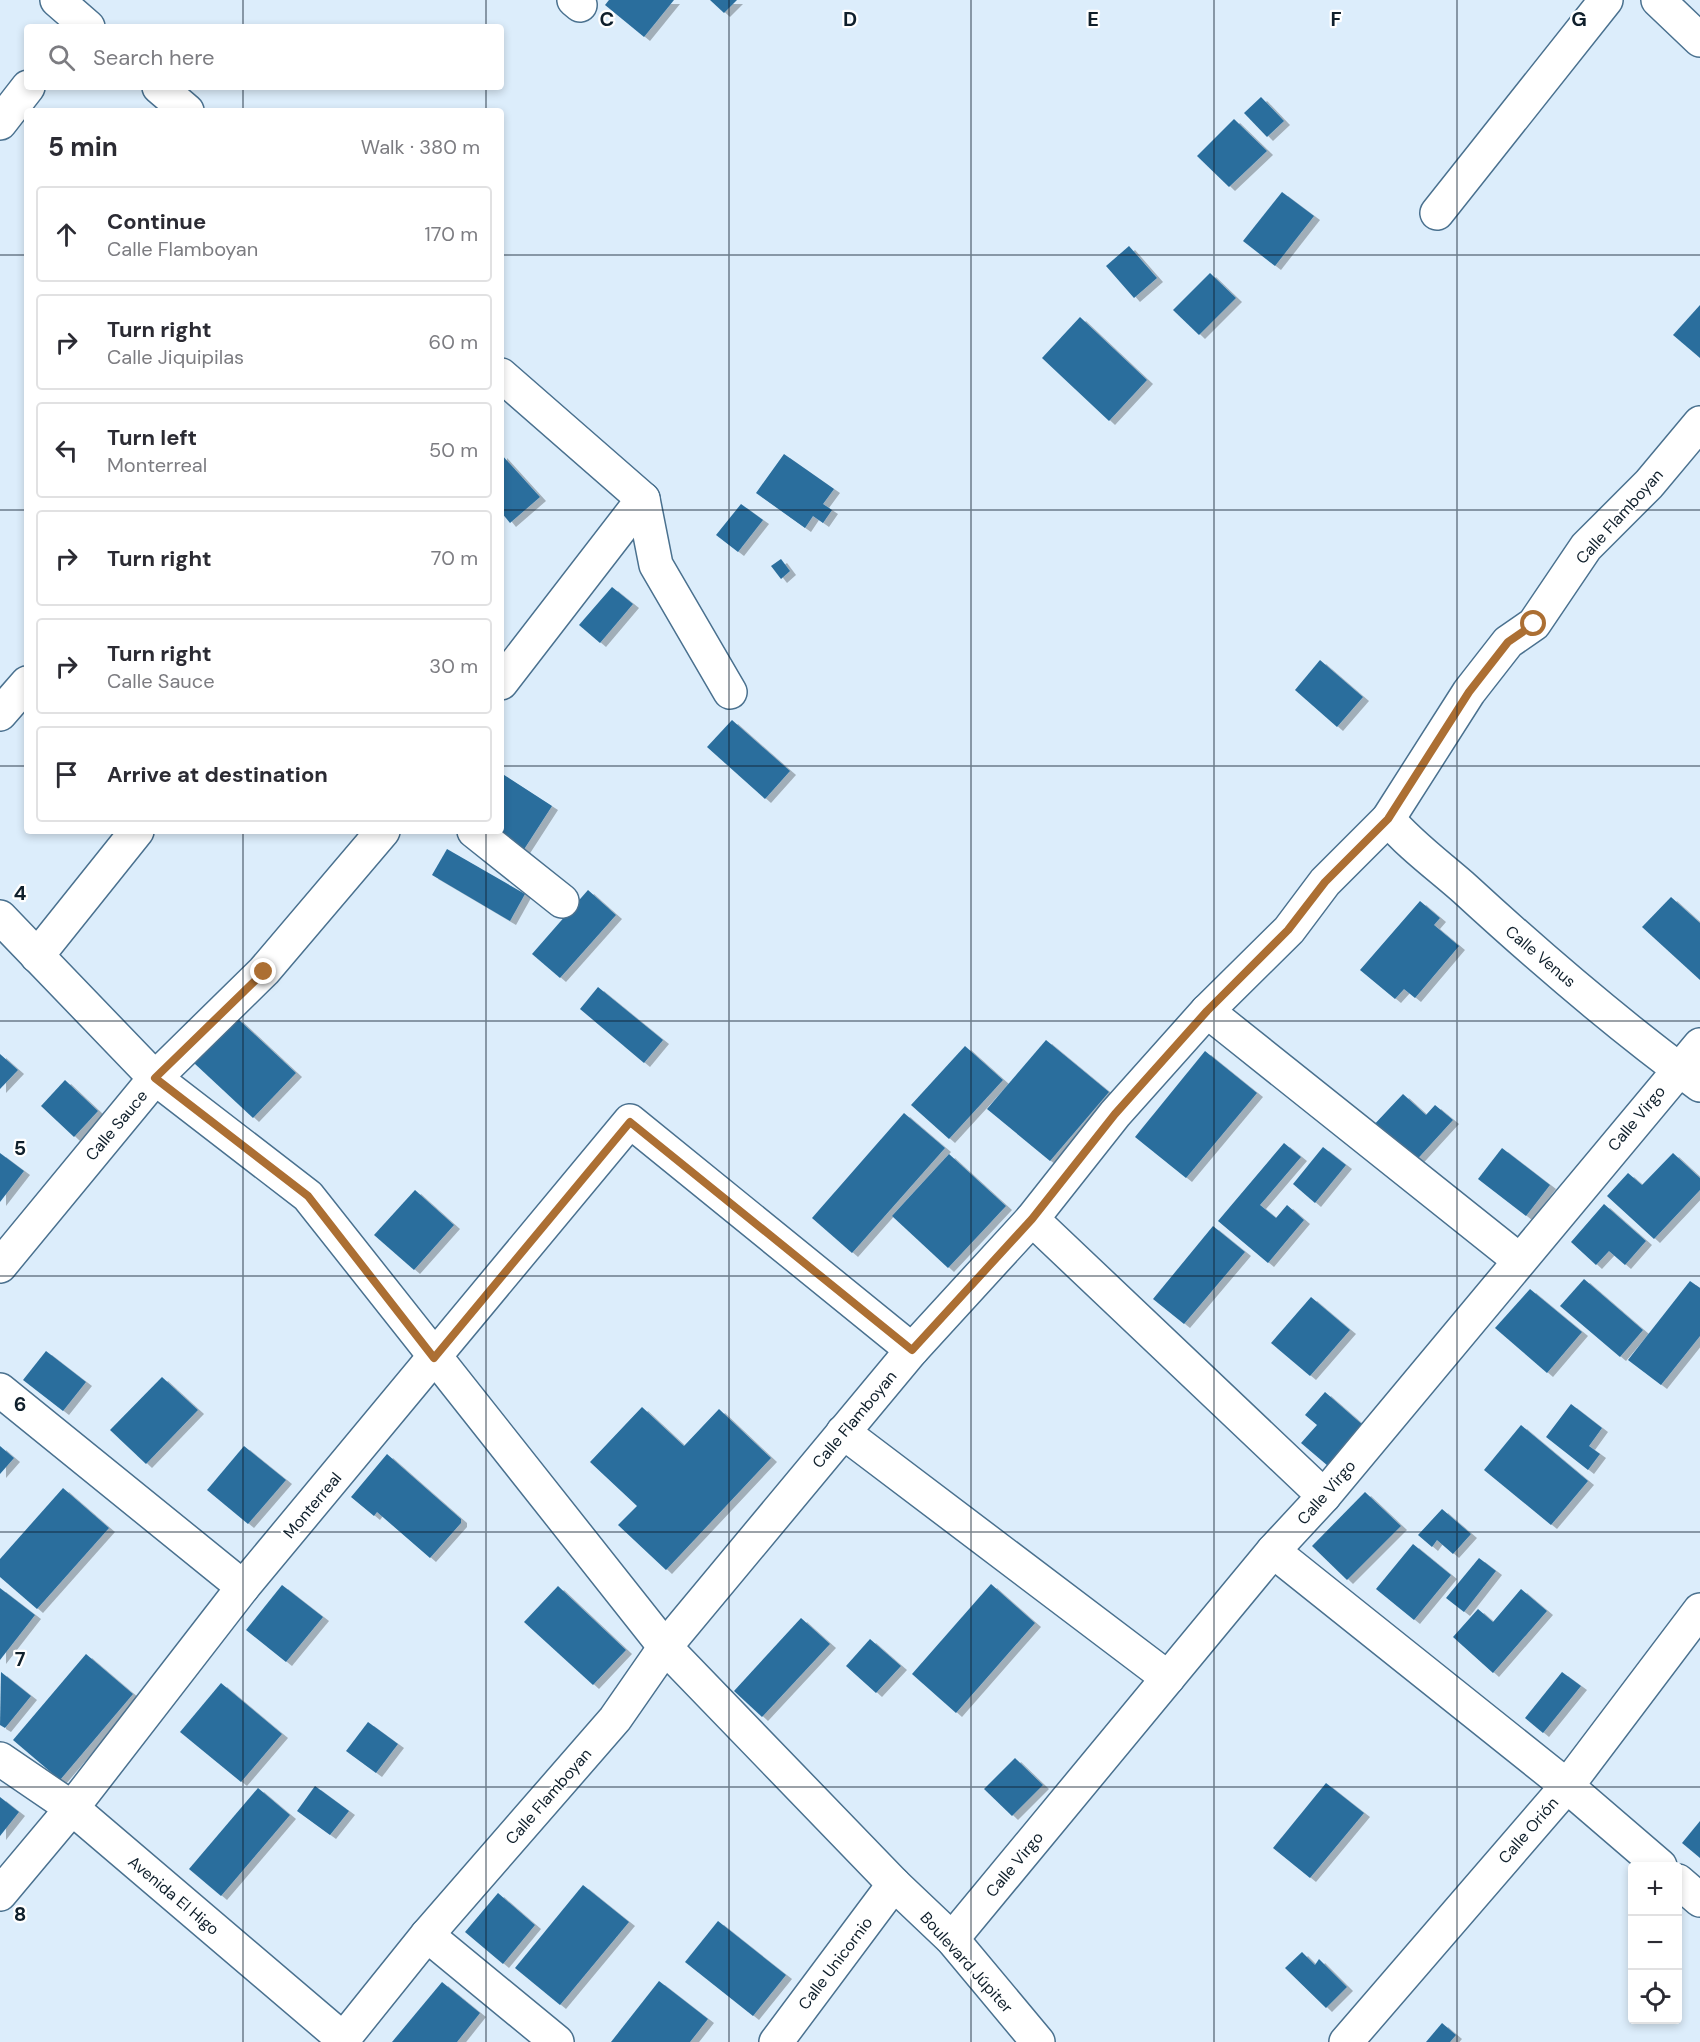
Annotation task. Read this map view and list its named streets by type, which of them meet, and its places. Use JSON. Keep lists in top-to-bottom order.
{
  "streets": {
    "street": [
      "Calle Flamboyan",
      "Calle Venus",
      "Calle Virgo",
      "Calle Sauce",
      "Monterreal",
      "Calle Orión",
      "Avenida El Higo",
      "Boulevard Júpiter",
      "Calle Unicornio"
    ]
  },
  "crossings": [
    ["Calle Flamboyan", "Calle Venus"],
    ["Calle Flamboyan", "Monterreal"],
    ["Calle Flamboyan", "Avenida El Higo"],
    ["Calle Flamboyan", "Boulevard Júpiter"],
    ["Calle Venus", "Calle Virgo"],
    ["Calle Virgo", "Boulevard Júpiter"],
    ["Calle Sauce", "Boulevard Júpiter"],
    ["Monterreal", "Avenida El Higo"],
    ["Monterreal", "Boulevard Júpiter"],
    ["Boulevard Júpiter", "Calle Unicornio"]
  ],
  "page": {
    "search": "Search here",
    "heading": ["5 min", "Walk · 380 m"],
    "list": [
      ["Continue", "Calle Flamboyan", "170 m"],
      ["Turn right", "Calle Jiquipilas", "60 m"],
      ["Turn left", "Monterreal", "50 m"],
      ["Turn right", "70 m"],
      ["Turn right", "Calle Sauce", "30 m"],
      "Arrive at destination"
    ],
    "map_buttons": ["+", "−"]
  },
  "grid": {
    "columns": [
      "C",
      "D",
      "E",
      "F",
      "G"
    ],
    "rows": [
      "4",
      "5",
      "6",
      "7",
      "8"
    ]
  }
}
